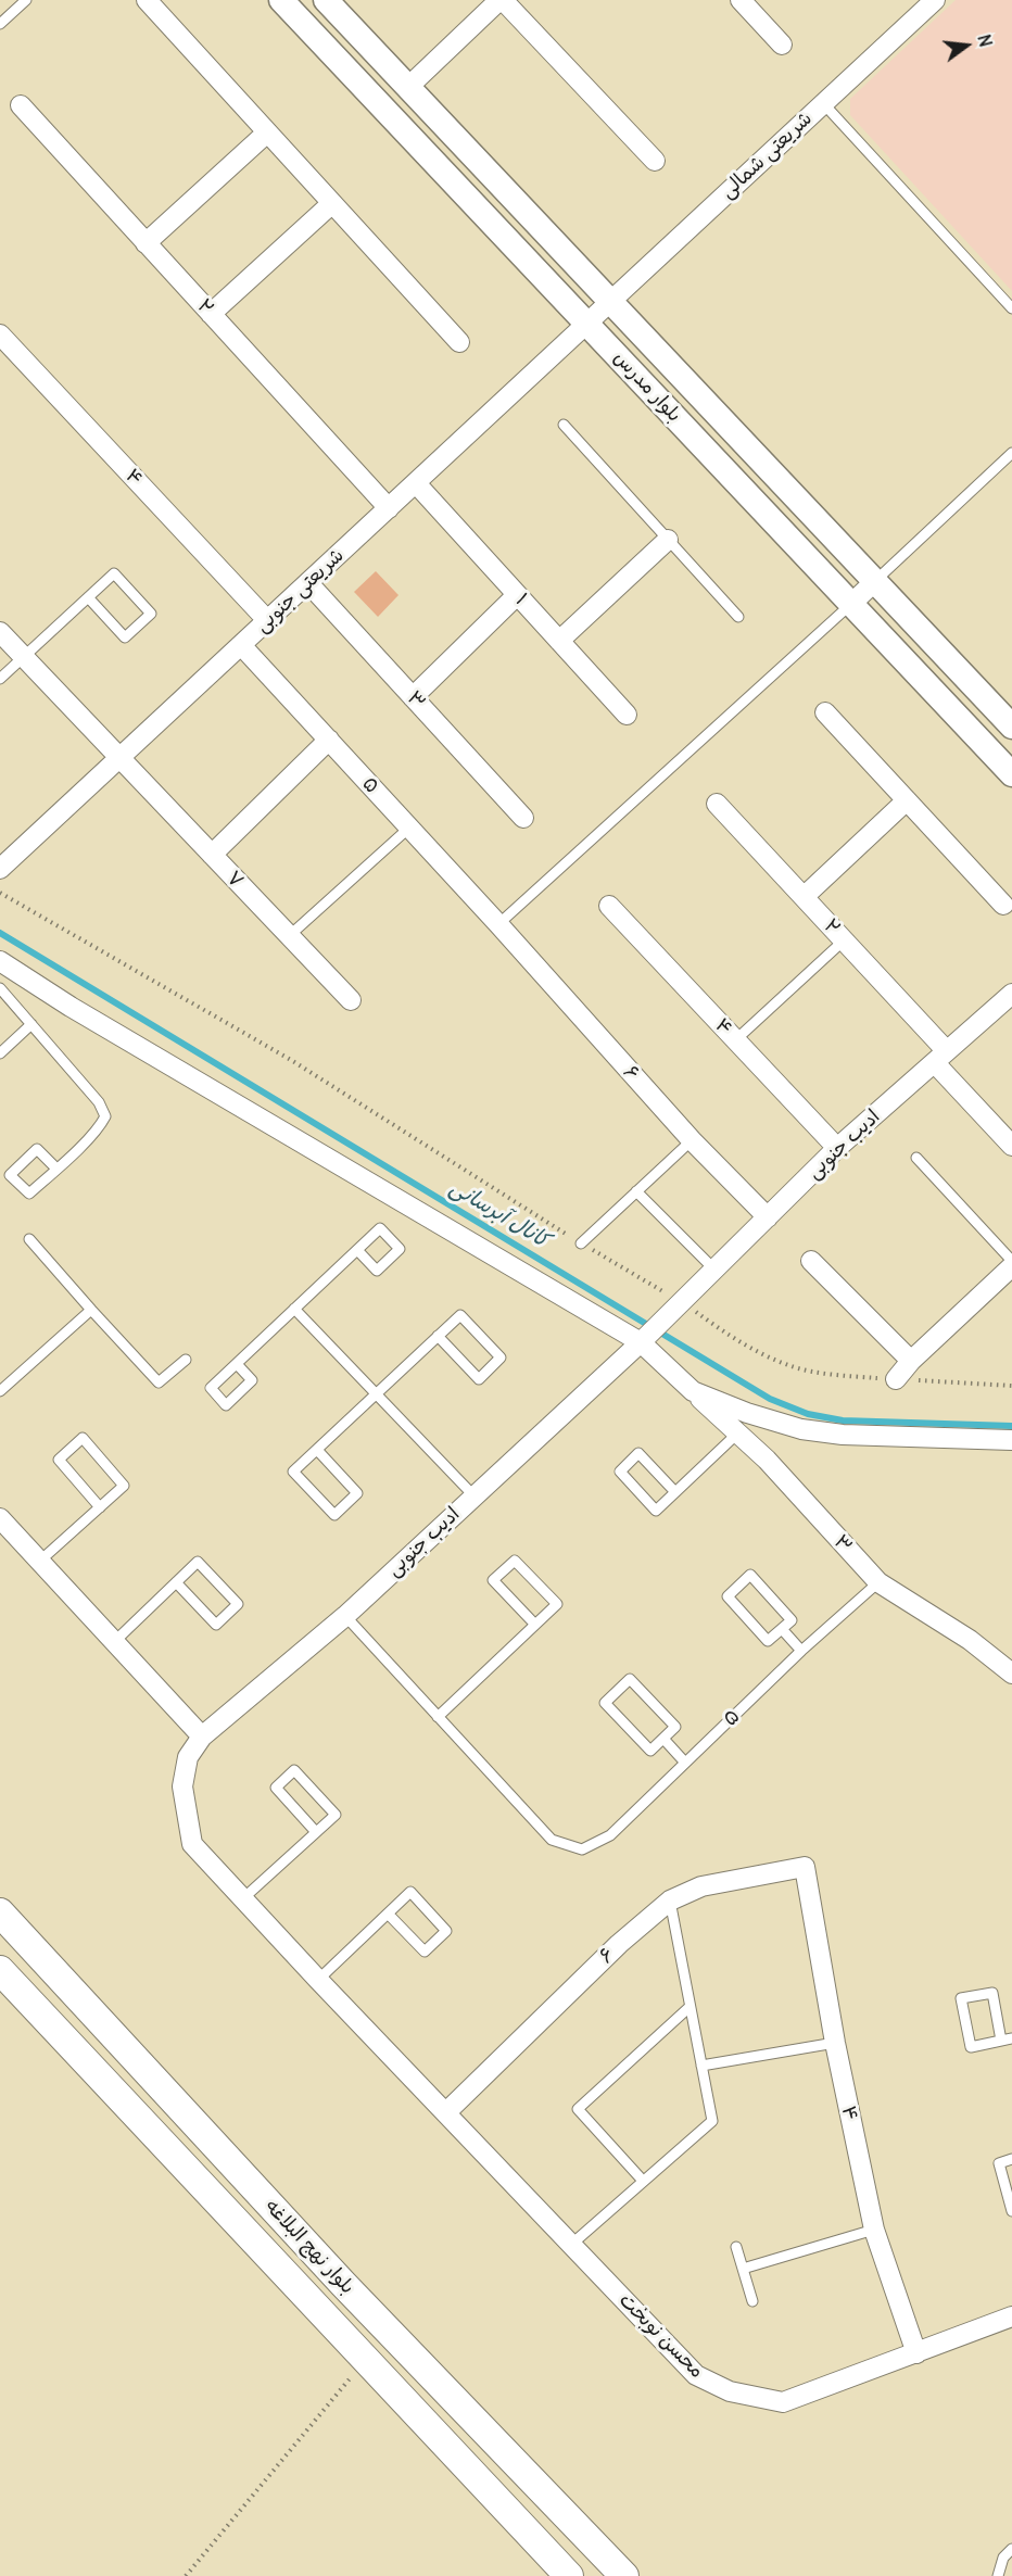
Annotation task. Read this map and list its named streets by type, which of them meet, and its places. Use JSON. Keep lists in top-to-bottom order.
{
  "streets": {
    "main road": ["بلوار نهج البلاغه"],
    "street": [
      "شریعتی شمالی",
      "۲",
      "بلوار مدرس",
      "۴",
      "شریعتی جنوبی",
      "۱",
      "۳",
      "۵",
      "۷",
      "۶",
      "ادیب جنوبی",
      "محسن نوبخت"
    ]
  },
  "crossings": [
    ["شریعتی شمالی", "بلوار مدرس"],
    ["شریعتی شمالی", "شریعتی جنوبی"],
    ["۲", "شریعتی جنوبی"],
    ["۲", "ادیب جنوبی"],
    ["بلوار مدرس", "شریعتی جنوبی"],
    ["۴", "شریعتی جنوبی"],
    ["۴", "۶"],
    ["۴", "ادیب جنوبی"],
    ["۴", "محسن نوبخت"],
    ["شریعتی جنوبی", "۱"],
    ["شریعتی جنوبی", "۳"],
    ["شریعتی جنوبی", "۵"],
    ["شریعتی جنوبی", "۷"],
    ["۳", "۵"],
    ["۳", "ادیب جنوبی"],
    ["۵", "۶"],
    ["۶", "ادیب جنوبی"],
    ["۶", "محسن نوبخت"],
    ["ادیب جنوبی", "محسن نوبخت"]
  ],
  "water": ["کانال آبرسانی"],
  "north": "right"
}
